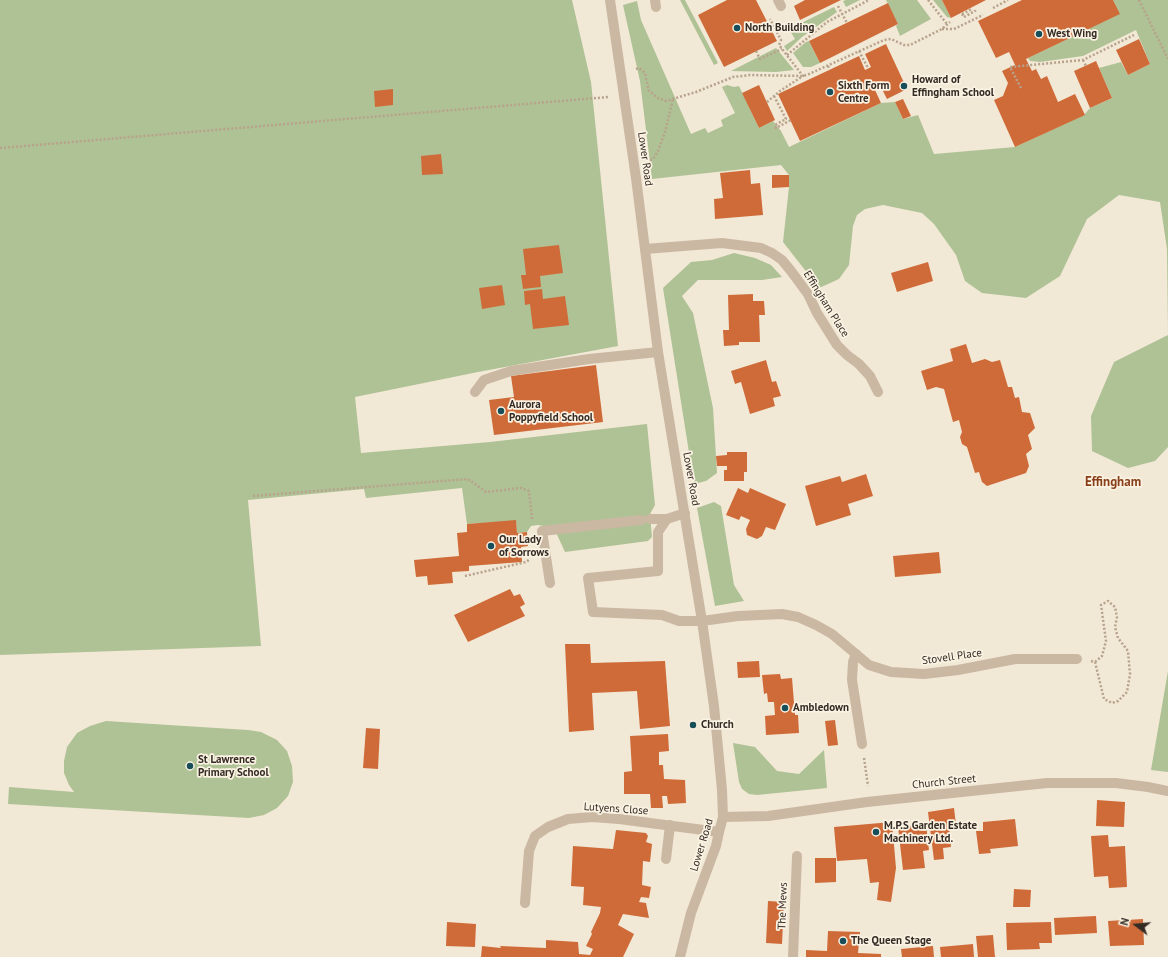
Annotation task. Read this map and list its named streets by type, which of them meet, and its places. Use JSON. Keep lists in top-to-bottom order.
{
  "streets": {
    "street": [
      "Lower Road",
      "Effingham Place",
      "Stovell Place",
      "Church Street",
      "Lutyens Close",
      "The Mews"
    ]
  },
  "crossings": [
    ["Lower Road", "Effingham Place"],
    ["Lower Road", "Stovell Place"],
    ["Lower Road", "Church Street"],
    ["Lower Road", "Lutyens Close"]
  ],
  "districts": ["Effingham"],
  "places": [
    "North Building",
    "West Wing",
    "Howard of Effingham School",
    "Sixth Form Centre",
    "Aurora Poppyfield School",
    "Our Lady of Sorrows",
    "Ambledown",
    "Church",
    "St Lawrence Primary School",
    "M.P.S Garden Estate Machinery Ltd.",
    "The Queen Stage"
  ],
  "north": "left"
}
